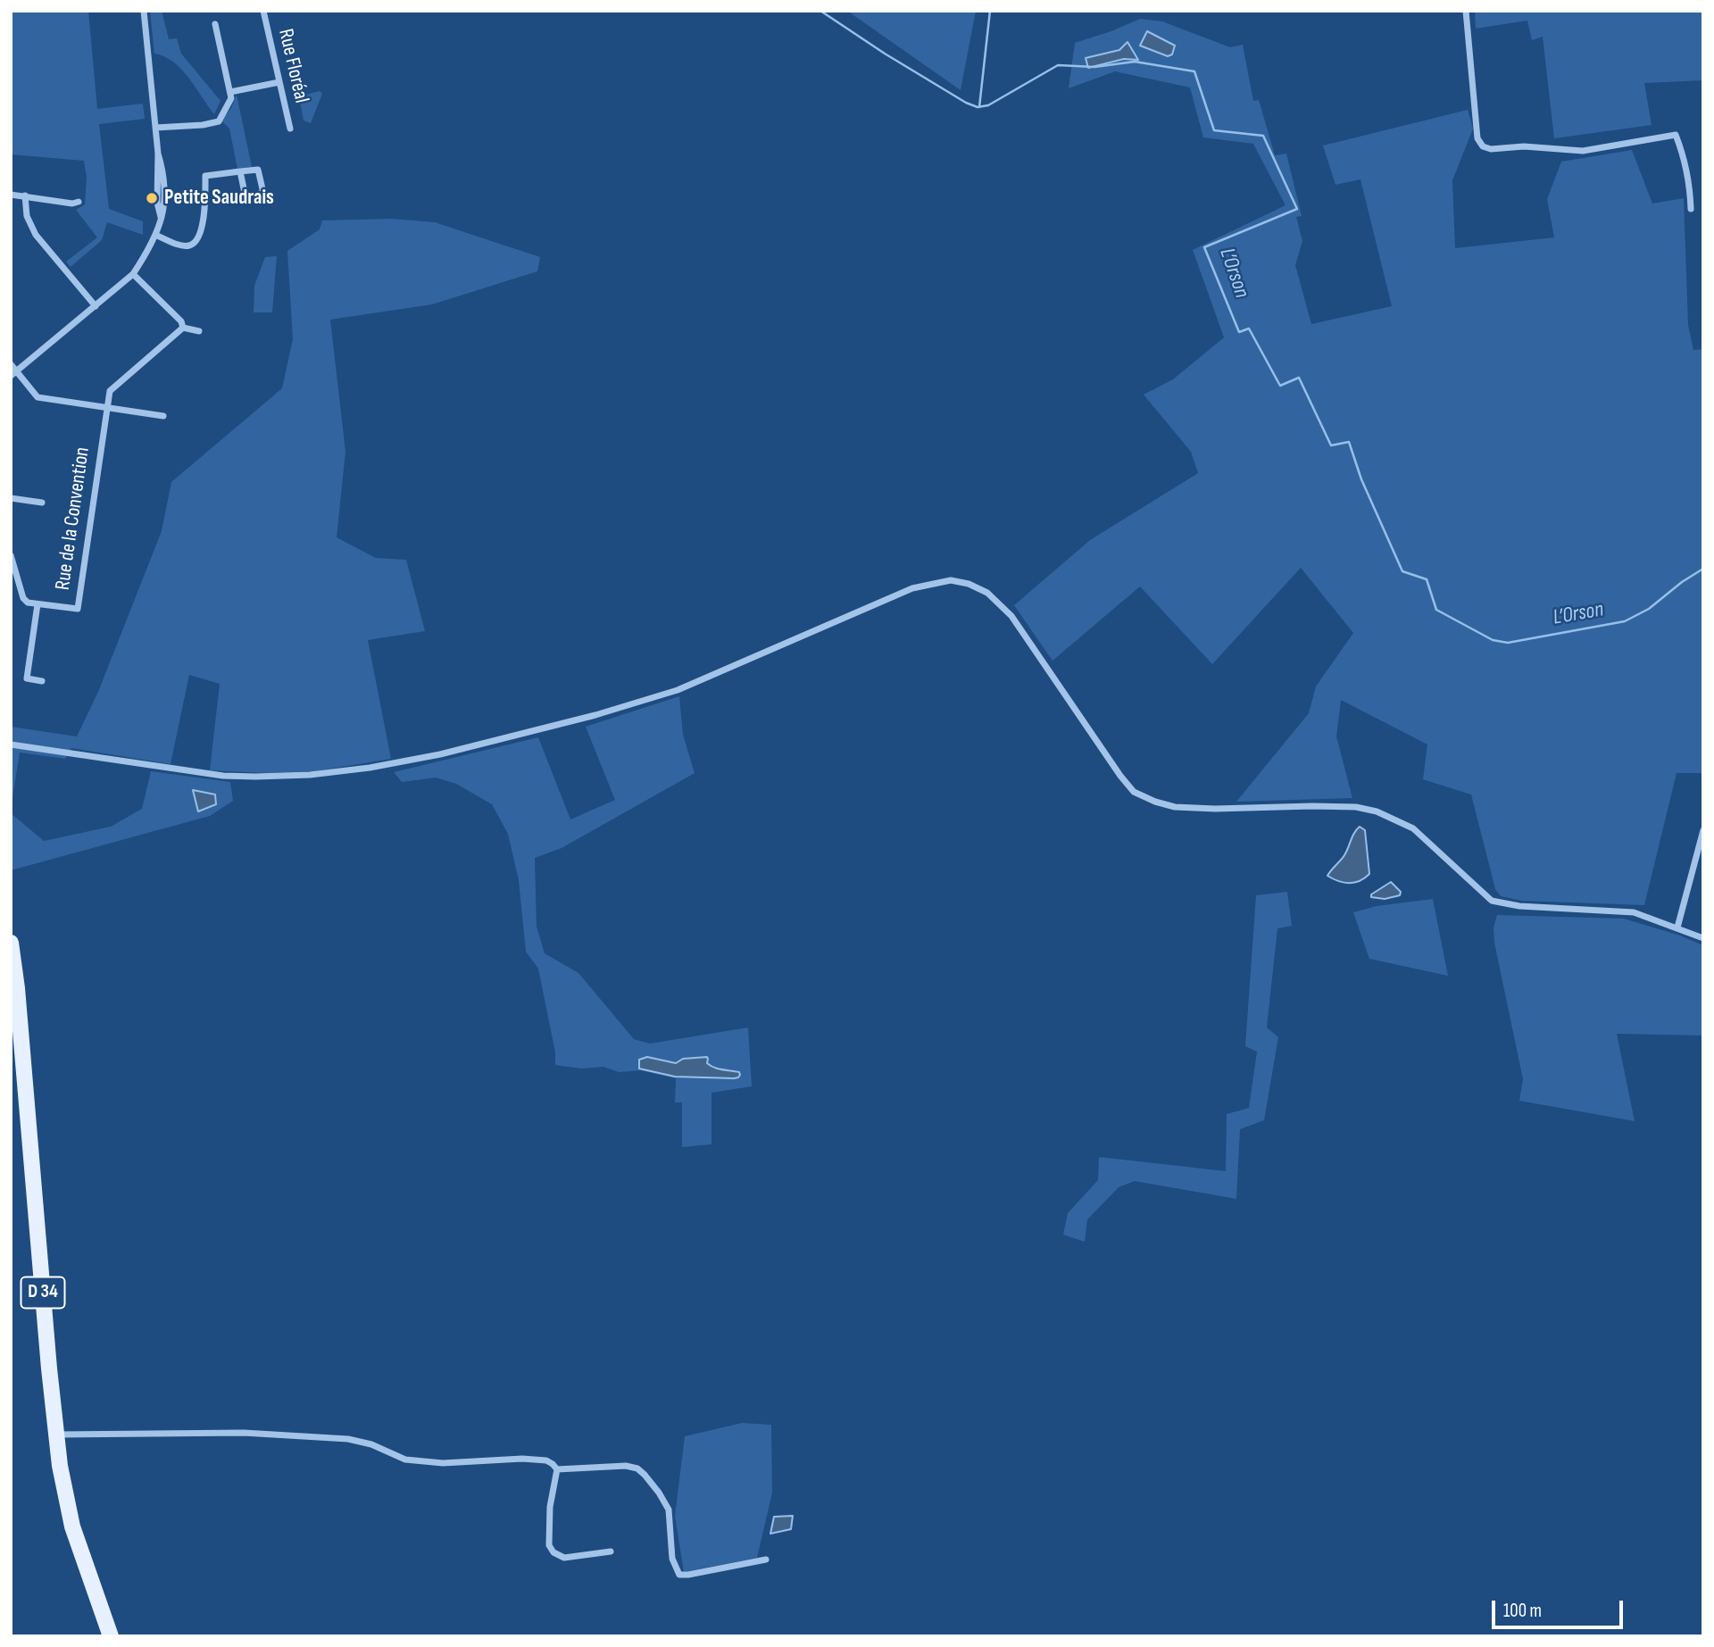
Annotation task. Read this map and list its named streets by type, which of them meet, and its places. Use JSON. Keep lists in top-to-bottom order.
{
  "streets": {
    "main road": ["D 34"],
    "street": ["Rue Floréal", "Rue de la Convention"]
  },
  "water": ["L’Orson"],
  "places": ["Petite Saudrais"],
  "scale_bar": "100 m"
}
